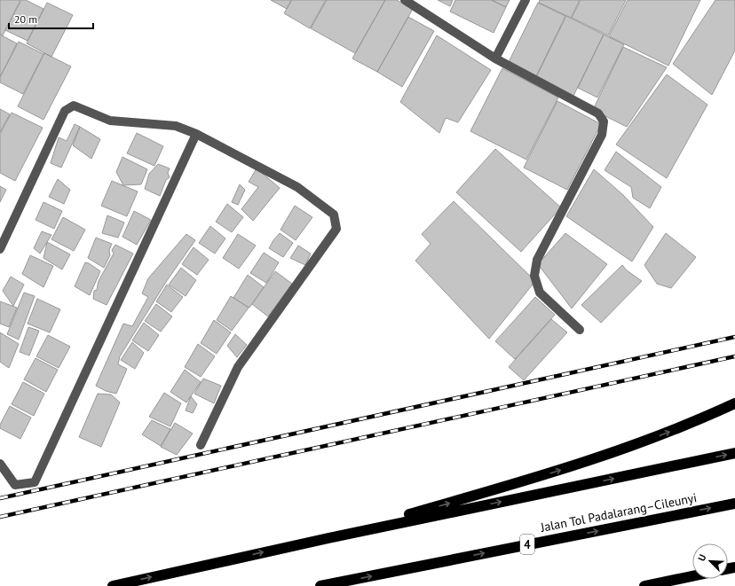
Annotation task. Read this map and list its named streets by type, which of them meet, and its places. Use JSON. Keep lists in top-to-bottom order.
{
  "streets": {
    "highway": ["Jalan Tol Padalarang–Cileunyi", "4"]
  },
  "scale_bar": "20 m",
  "north": "top left"
}
